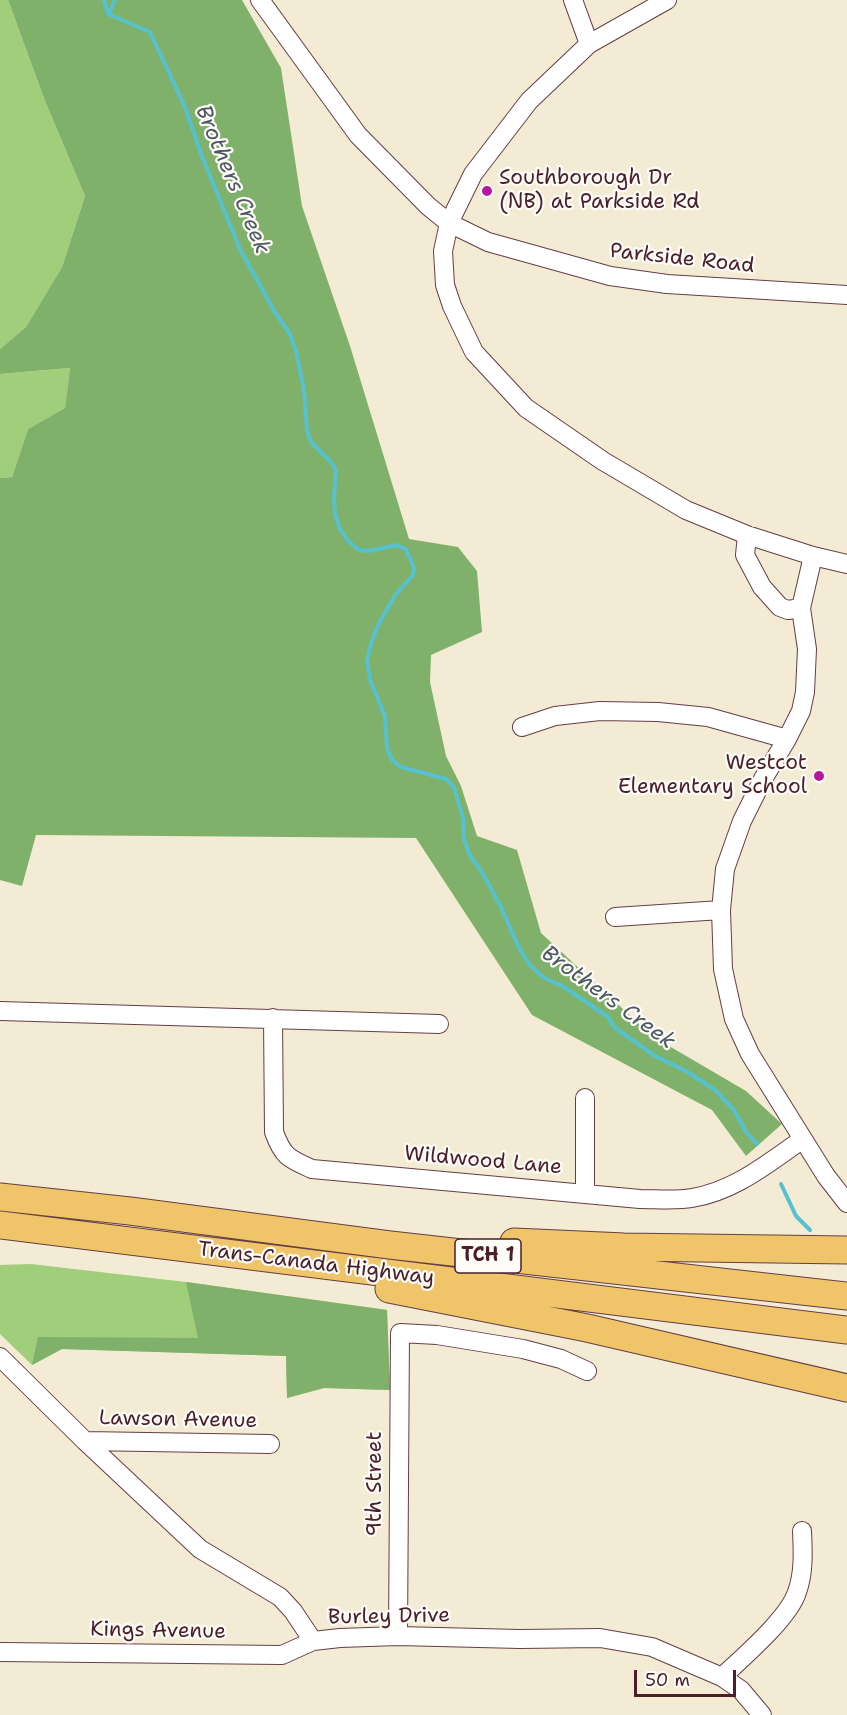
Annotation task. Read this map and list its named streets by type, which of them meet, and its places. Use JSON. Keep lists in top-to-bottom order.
{
  "streets": {
    "highway": ["TCH 1", "Trans-Canada Highway"],
    "street": [
      "Parkside Road",
      "Wildwood Lane",
      "Lawson Avenue",
      "9th Street",
      "Burley Drive",
      "Kings Avenue"
    ]
  },
  "crossings": [
    ["Lawson Avenue", "Burley Drive"],
    ["9th Street", "Burley Drive"],
    ["Burley Drive", "Kings Avenue"]
  ],
  "water": ["Brothers Creek"],
  "places": ["Southborough Dr (NB) at Parkside Rd", "Westcot Elementary School"],
  "scale_bar": "50 m"
}
